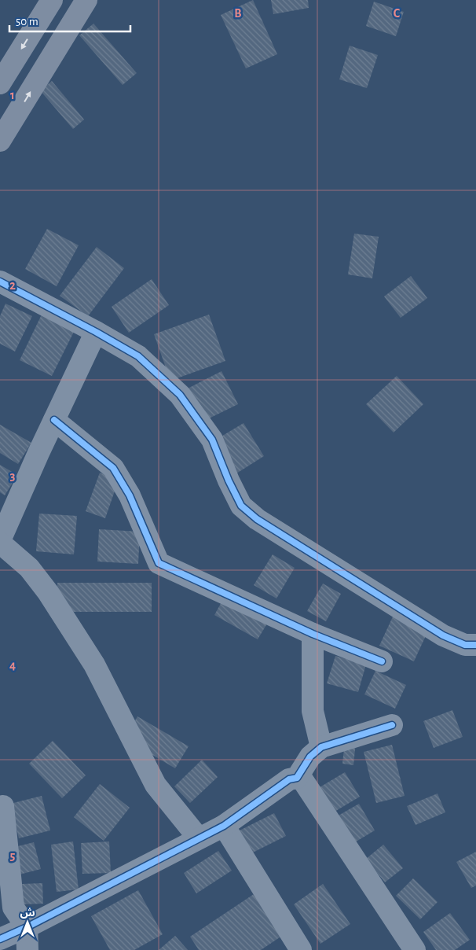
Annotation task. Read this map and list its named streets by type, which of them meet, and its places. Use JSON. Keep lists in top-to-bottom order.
{
  "scale_bar": "50 m",
  "north": "top",
  "grid": {
    "columns": ["B", "C"],
    "rows": [
      "1",
      "2",
      "3",
      "4",
      "5"
    ]
  }
}
